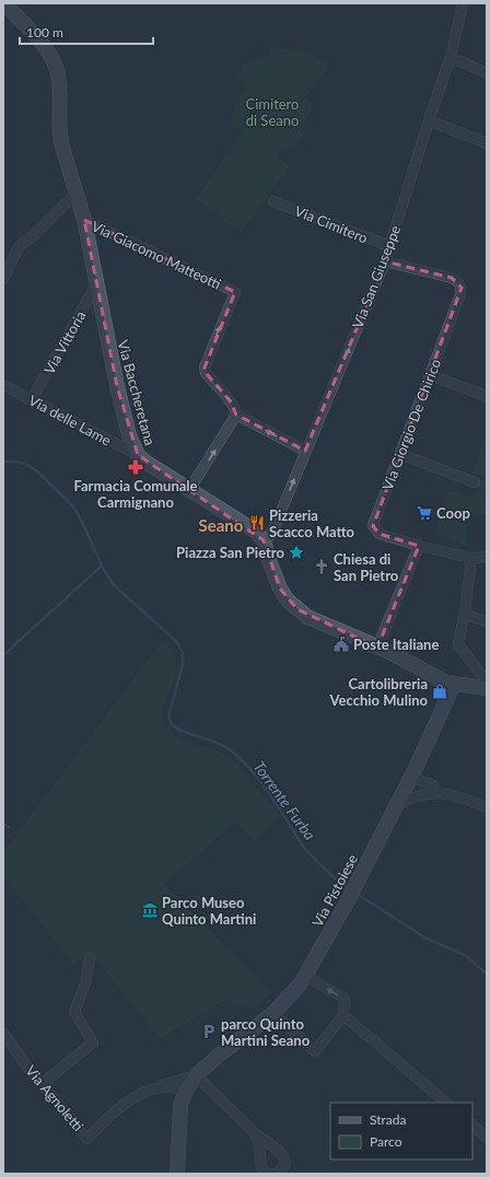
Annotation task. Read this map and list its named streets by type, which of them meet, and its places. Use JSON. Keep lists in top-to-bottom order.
{
  "streets": {
    "street": [
      "Via Cimitero",
      "Via Giacomo Matteotti",
      "Via San Giuseppe",
      "Via Vittoria",
      "Via Baccheretana",
      "Via delle Lame",
      "Via Giorgio De Chirico",
      "Via Pistoiese",
      "Via Agnoletti"
    ]
  },
  "crossings": [
    ["Via Cimitero", "Via San Giuseppe"],
    ["Via Giacomo Matteotti", "Via Baccheretana"],
    ["Via San Giuseppe", "Via Baccheretana"],
    ["Via San Giuseppe", "Via Giorgio De Chirico"],
    ["Via Vittoria", "Via Baccheretana"],
    ["Via Vittoria", "Via delle Lame"],
    ["Via Baccheretana", "Via delle Lame"],
    ["Via Pistoiese", "Via Agnoletti"]
  ],
  "one_way": ["Via Giacomo Matteotti", "Via San Giuseppe"],
  "districts": ["Seano"],
  "water": ["Torrente Furba"],
  "parks": ["Cimitero di Seano"],
  "places": {
    "pharmacy": ["Farmacia Comunale Carmignano"],
    "supermarket": ["Coop"],
    "restaurant": ["Pizzeria Scacco Matto"],
    "place": ["Piazza San Pietro"],
    "church": ["Chiesa di San Pietro"],
    "public building": ["Poste Italiane"],
    "shop": ["Cartolibreria Vecchio Mulino"],
    "museum": ["Parco Museo Quinto Martini"],
    "parking": ["parco Quinto Martini Seano"]
  },
  "legend": ["Strada", "Parco"],
  "scale_bar": "100 m"
}
